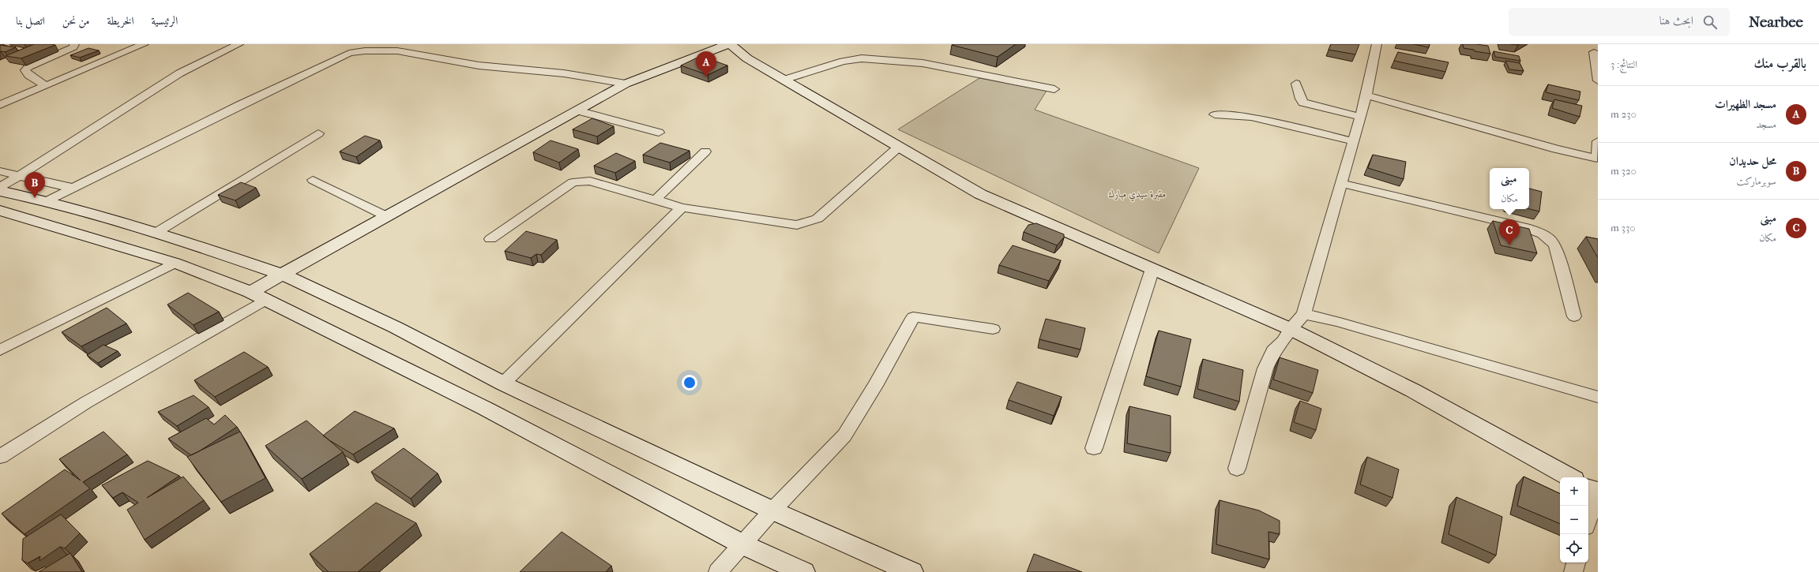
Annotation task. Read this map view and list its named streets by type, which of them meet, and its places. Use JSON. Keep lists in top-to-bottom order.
{
  "parks": ["مقبرة سيدي مبارك"],
  "page": {
    "header": "Nearbee",
    "search": "ابحث هنا",
    "nav": [
      "الرئيسية",
      "الخريطة",
      "من نحن",
      "اتصل بنا"
    ],
    "heading": ["بالقرب منك", "النتائج: 3"],
    "pins": ["A", "B", "C"],
    "list": [
      {
        "mark": "A",
        "name": "مسجد الظهيرات",
        "note": "مسجد",
        "value": "230 m"
      },
      {
        "mark": "B",
        "name": "محل حديدان",
        "note": "سوبرماركت",
        "value": "320 m"
      },
      {
        "mark": "C",
        "name": "مبنى",
        "note": "مكان",
        "value": "330 m"
      }
    ],
    "popup": ["مبنى", "مكان"],
    "map_buttons": ["+", "−"]
  }
}
